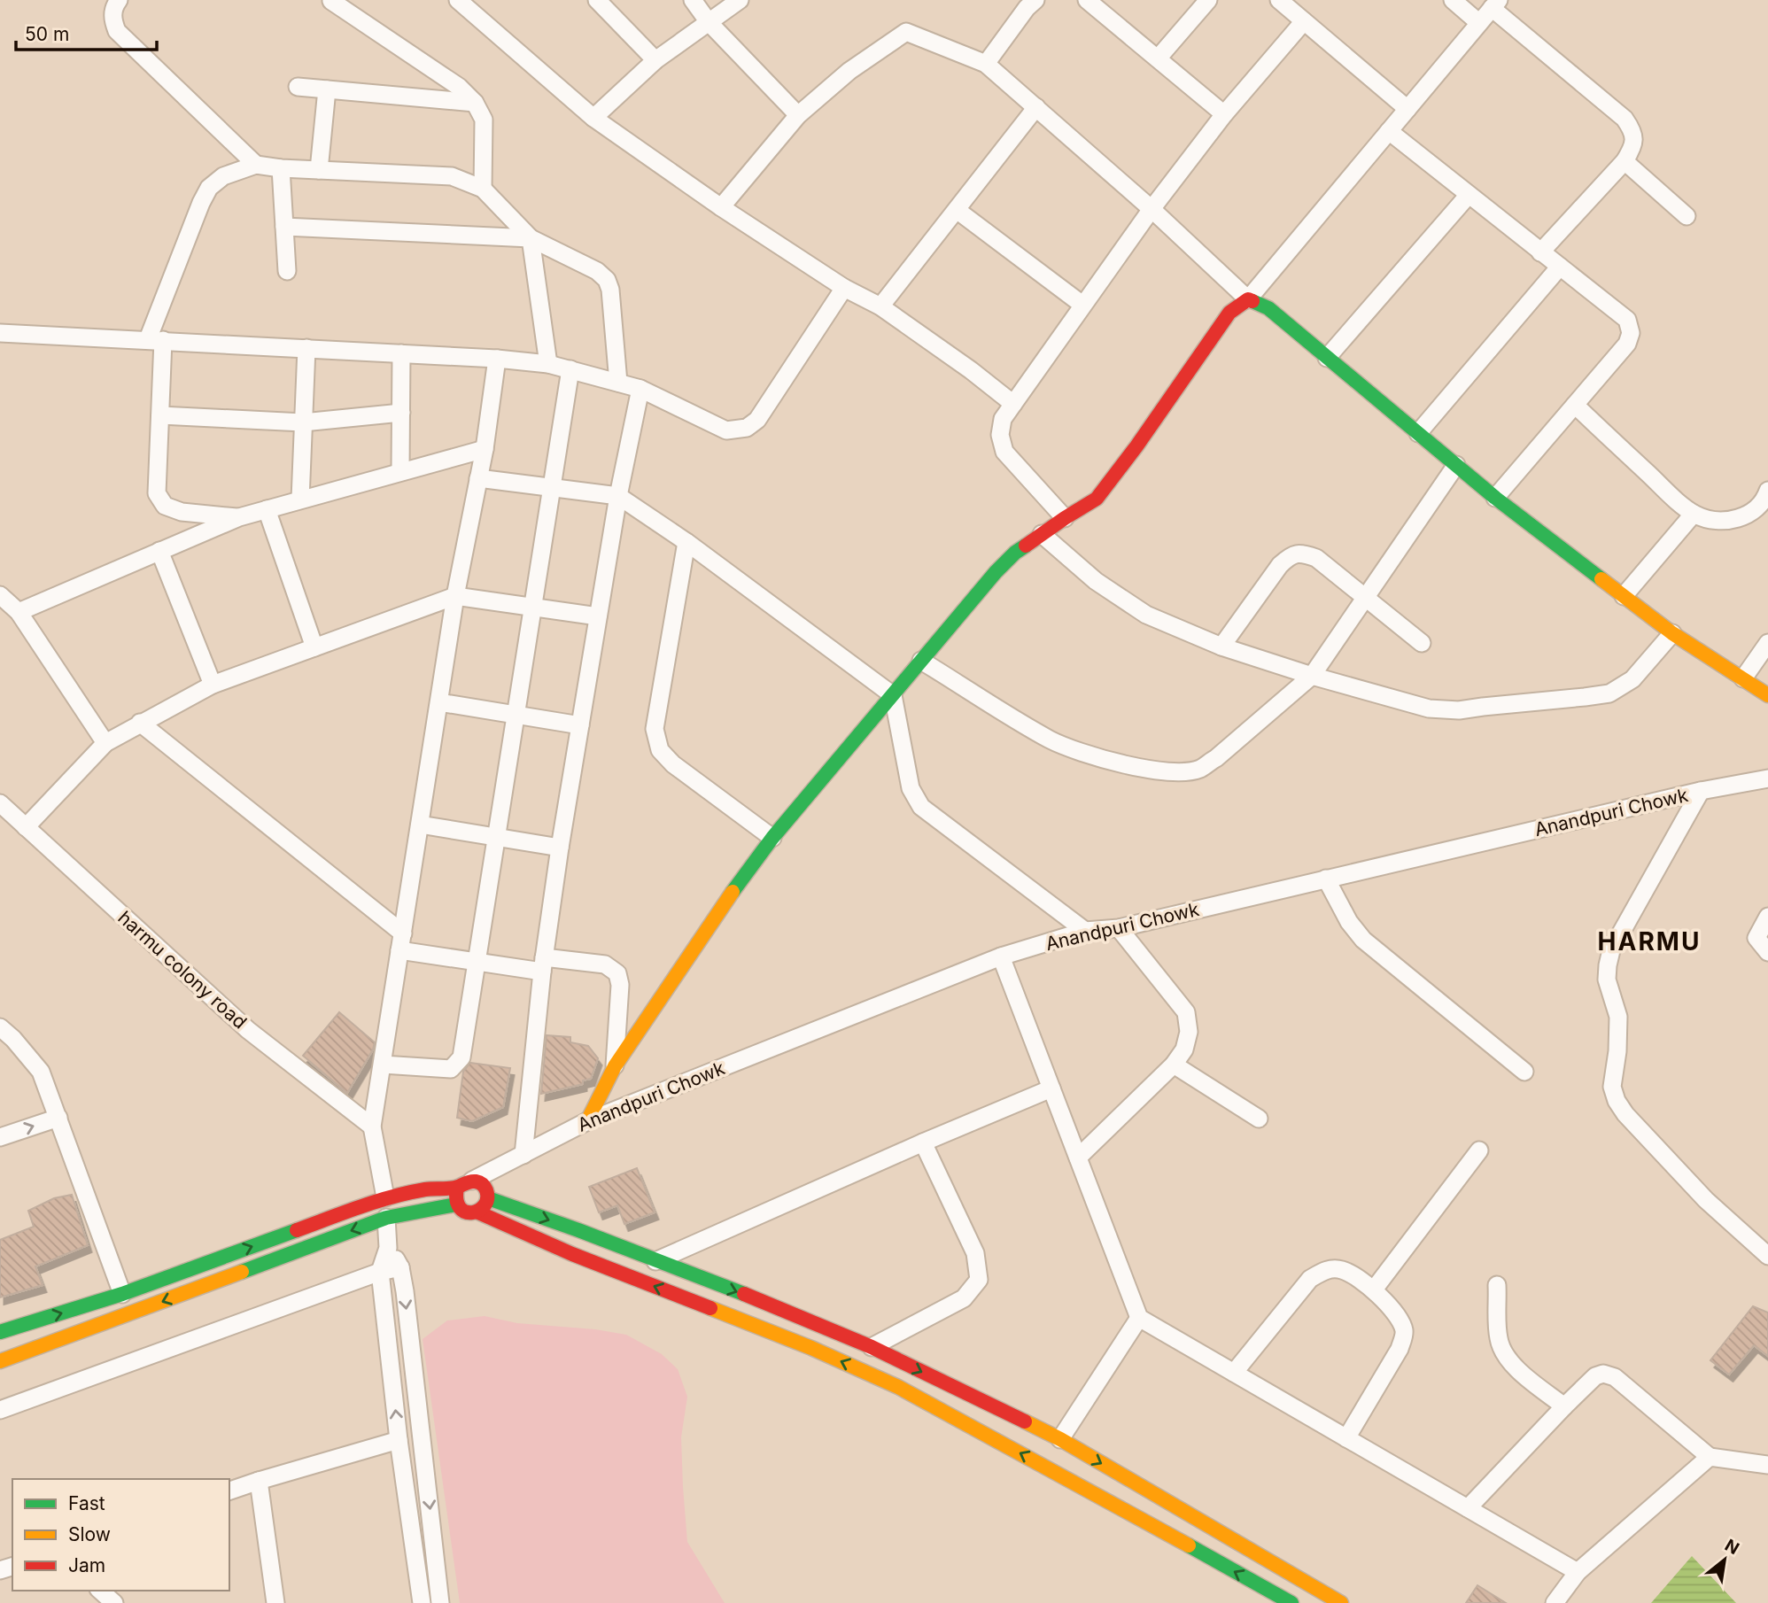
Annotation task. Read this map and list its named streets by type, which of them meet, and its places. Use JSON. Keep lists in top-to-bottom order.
{
  "streets": {
    "street": ["Anandpuri Chowk", "harmu colony road"]
  },
  "districts": ["HARMU"],
  "legend": ["Fast", "Slow", "Jam"],
  "scale_bar": "50 m",
  "north": "top right"
}
